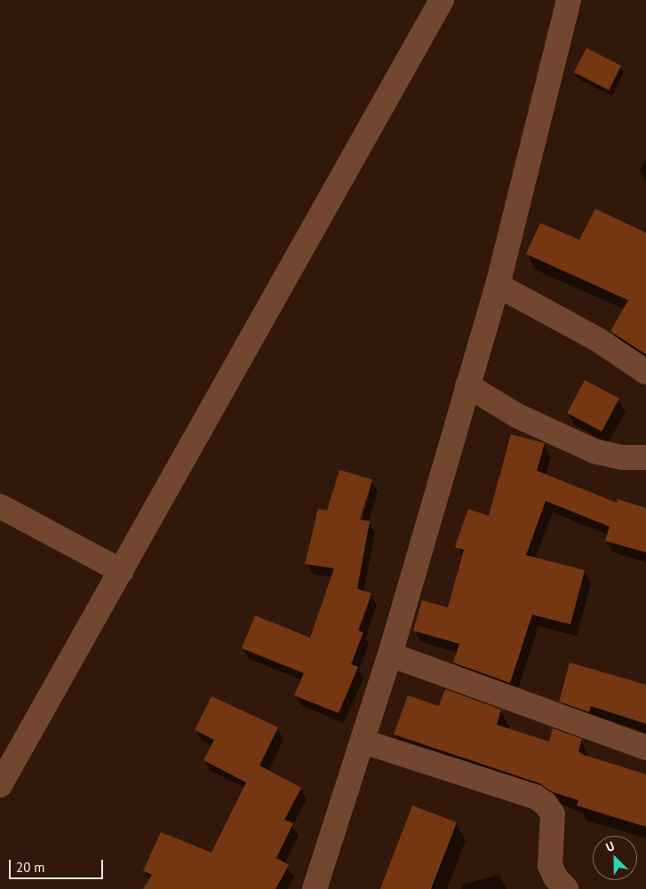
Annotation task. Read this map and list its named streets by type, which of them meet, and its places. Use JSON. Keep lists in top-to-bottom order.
{
  "scale_bar": "20 m",
  "north": "top left"
}
